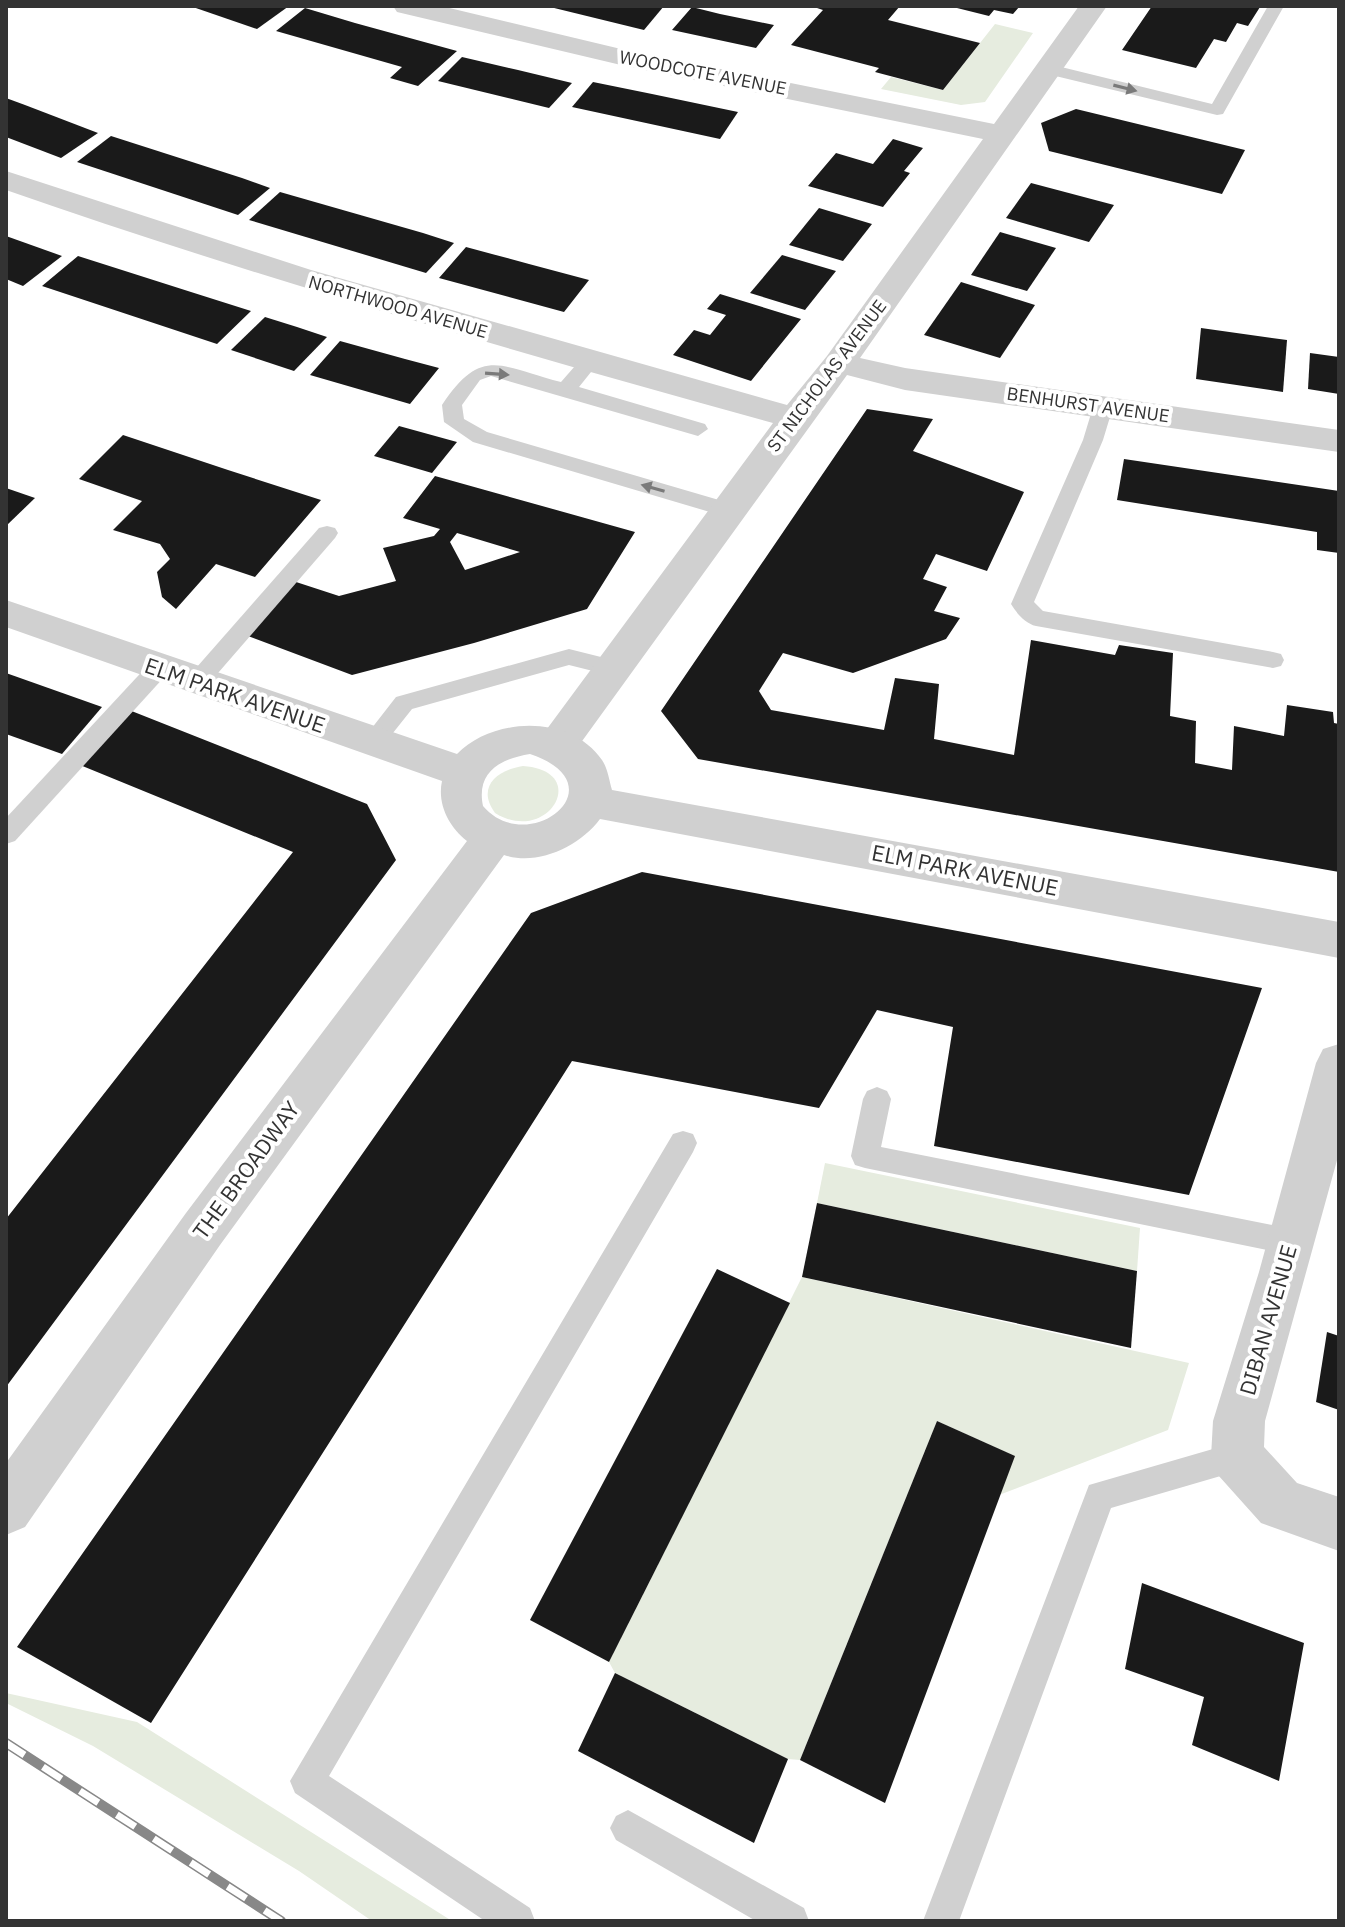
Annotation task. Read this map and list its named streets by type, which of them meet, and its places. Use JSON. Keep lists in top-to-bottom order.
{
  "streets": {
    "street": [
      "WOODCOTE AVENUE",
      "NORTHWOOD AVENUE",
      "ST NICHOLAS AVENUE",
      "BENHURST AVENUE",
      "ELM PARK AVENUE",
      "THE BROADWAY",
      "DIBAN AVENUE"
    ]
  },
  "crossings": [
    ["WOODCOTE AVENUE", "ST NICHOLAS AVENUE"],
    ["NORTHWOOD AVENUE", "ST NICHOLAS AVENUE"],
    ["ST NICHOLAS AVENUE", "BENHURST AVENUE"],
    ["ST NICHOLAS AVENUE", "ELM PARK AVENUE"],
    ["ST NICHOLAS AVENUE", "THE BROADWAY"],
    ["ELM PARK AVENUE", "THE BROADWAY"]
  ]
}
